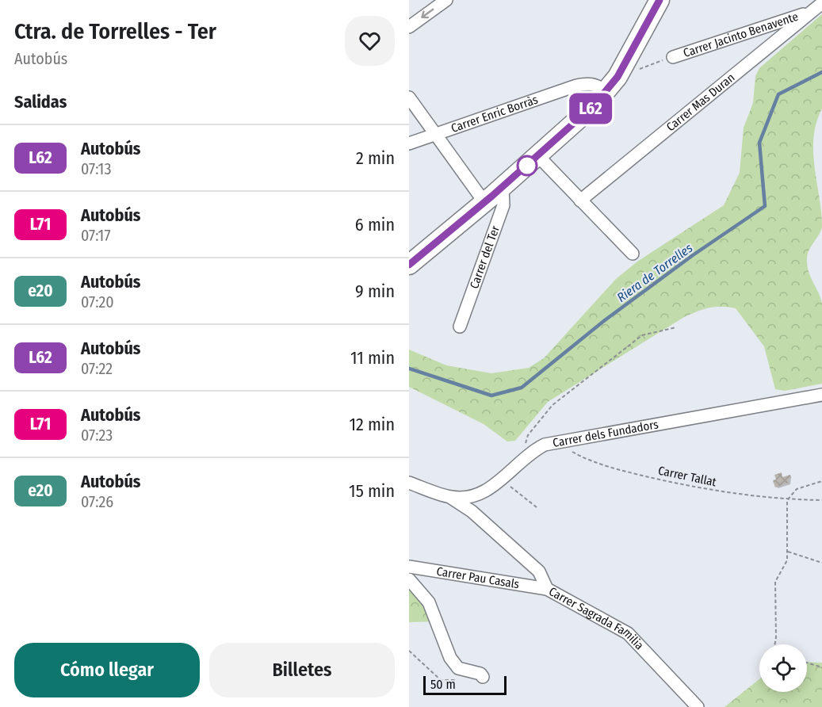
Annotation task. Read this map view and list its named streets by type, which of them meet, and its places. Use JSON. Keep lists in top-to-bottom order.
{
  "streets": {
    "street": [
      "Carrer Jacinto Benavente",
      "Carrer Mas Duran",
      "Carrer Enric Borràs",
      "Carrer del Ter",
      "Carrer dels Fundadors",
      "Carrer Pau Casals",
      "Carrer Sagrada Familia"
    ],
    "path": ["Carrer Tallat"]
  },
  "crossings": [
    ["Carrer Jacinto Benavente", "Carrer Mas Duran"],
    ["Carrer dels Fundadors", "Carrer Tallat"],
    ["Carrer dels Fundadors", "Carrer Sagrada Familia"],
    ["Carrer Pau Casals", "Carrer Sagrada Familia"]
  ],
  "water": ["Riera de Torrelles"],
  "lines": ["bus line L62"],
  "scale_bar": "50 m",
  "page": {
    "heading": [
      ["Ctra. de Torrelles - Ter", "Autobús"],
      "Salidas"
    ],
    "on_map": "L62",
    "list": [
      {
        "mark": "L62",
        "name": "Autobús",
        "note": "07:13",
        "value": "2 min"
      },
      {
        "mark": "L71",
        "name": "Autobús",
        "note": "07:17",
        "value": "6 min"
      },
      {
        "mark": "e20",
        "name": "Autobús",
        "note": "07:20",
        "value": "9 min"
      },
      {
        "mark": "L62",
        "name": "Autobús",
        "note": "07:22",
        "value": "11 min"
      },
      {
        "mark": "L71",
        "name": "Autobús",
        "note": "07:23",
        "value": "12 min"
      },
      {
        "mark": "e20",
        "name": "Autobús",
        "note": "07:26",
        "value": "15 min"
      }
    ],
    "buttons": ["Cómo llegar", "Billetes"],
    "scale": "50 m"
  }
}
